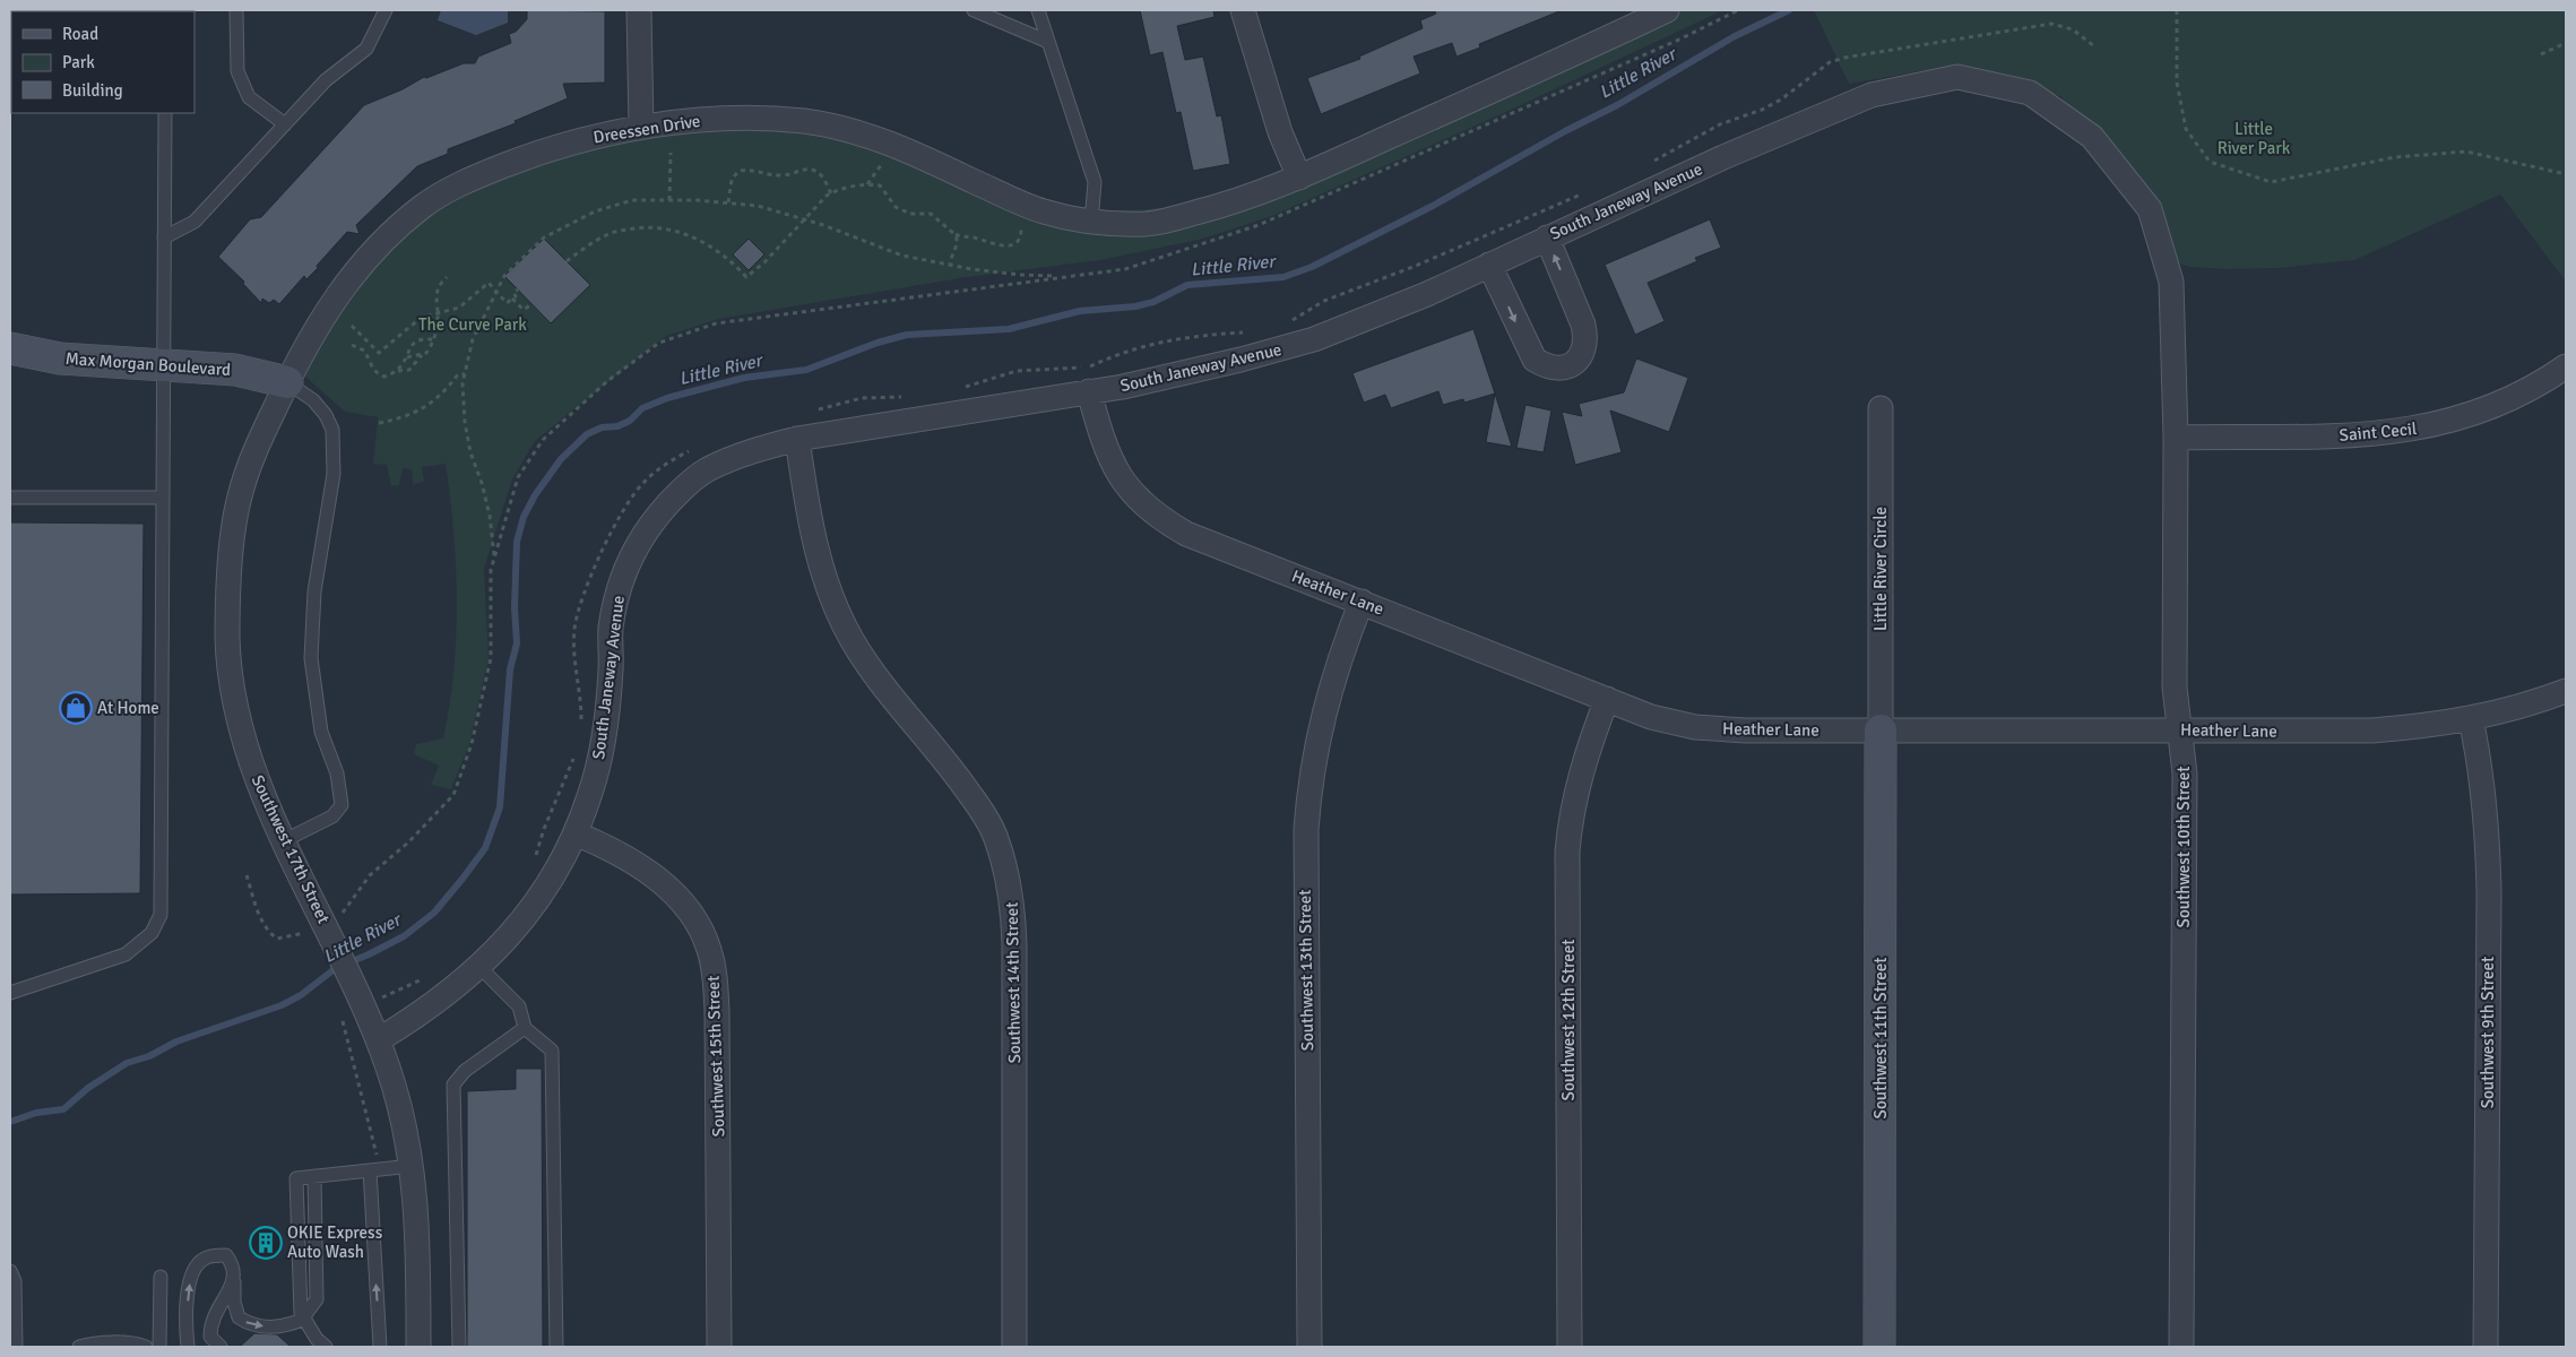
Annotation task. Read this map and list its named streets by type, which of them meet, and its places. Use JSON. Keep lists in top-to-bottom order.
{
  "streets": {
    "street": [
      "Dreessen Drive",
      "South Janeway Avenue",
      "Max Morgan Boulevard",
      "Saint Cecil",
      "Little River Circle",
      "Heather Lane",
      "Southwest 10th Street",
      "Southwest 17th Street",
      "Southwest 13th Street",
      "Southwest 14th Street",
      "Southwest 12th Street",
      "Southwest 9th Street",
      "Southwest 11th Street",
      "Southwest 15th Street"
    ]
  },
  "crossings": [
    ["Dreessen Drive", "Max Morgan Boulevard"],
    ["Dreessen Drive", "Southwest 17th Street"],
    ["South Janeway Avenue", "Heather Lane"],
    ["South Janeway Avenue", "Southwest 10th Street"],
    ["South Janeway Avenue", "Southwest 17th Street"],
    ["South Janeway Avenue", "Southwest 14th Street"],
    ["South Janeway Avenue", "Southwest 15th Street"],
    ["Max Morgan Boulevard", "Southwest 17th Street"],
    ["Saint Cecil", "Southwest 10th Street"],
    ["Little River Circle", "Heather Lane"],
    ["Little River Circle", "Southwest 11th Street"],
    ["Heather Lane", "Southwest 10th Street"],
    ["Heather Lane", "Southwest 13th Street"],
    ["Heather Lane", "Southwest 12th Street"],
    ["Heather Lane", "Southwest 9th Street"],
    ["Heather Lane", "Southwest 11th Street"]
  ],
  "water": ["Little River"],
  "parks": ["Little River Park", "The Curve Park"],
  "places": {
    "shop": ["At Home"],
    "building": ["OKIE Express Auto Wash"]
  },
  "legend": ["Road", "Park", "Building"]
}
